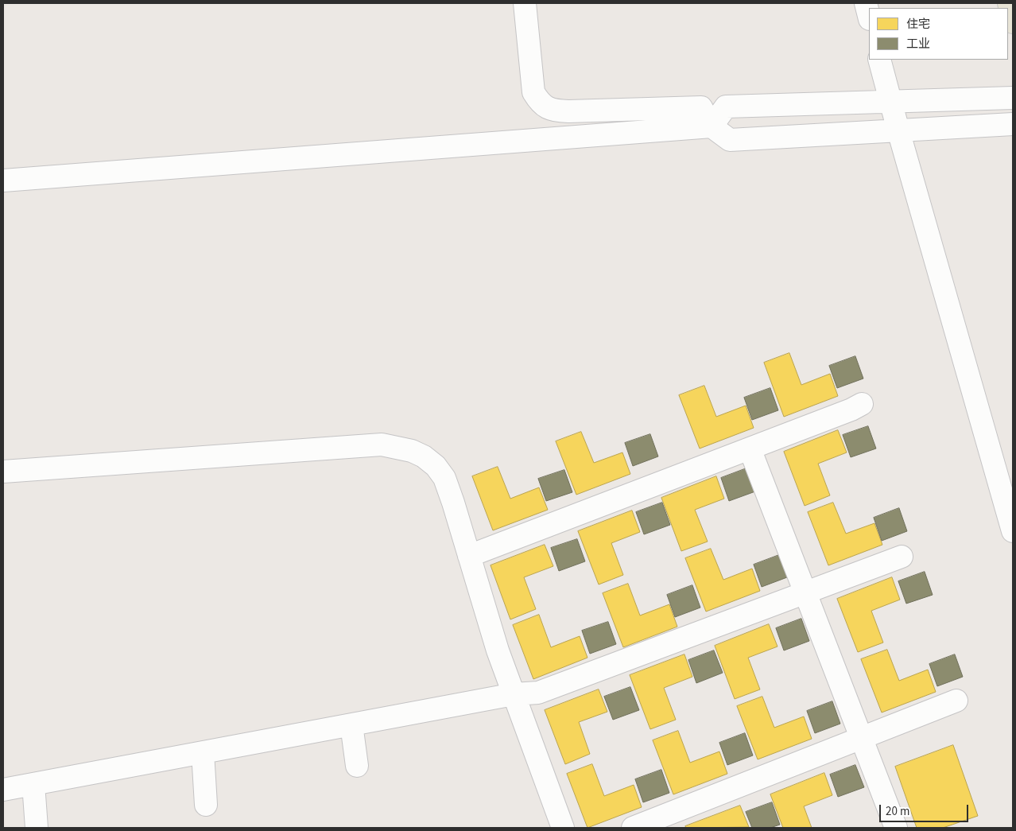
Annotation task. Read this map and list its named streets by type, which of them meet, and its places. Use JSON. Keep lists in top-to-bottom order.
{
  "legend": ["住宅", "工业"],
  "scale_bar": "20 m"
}
